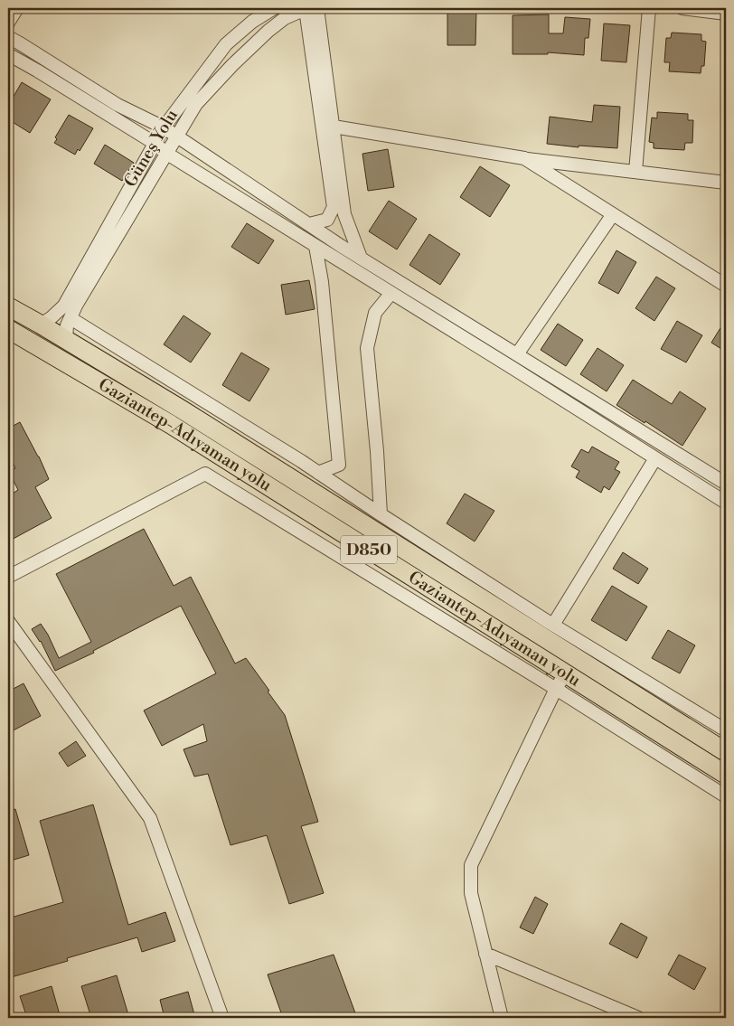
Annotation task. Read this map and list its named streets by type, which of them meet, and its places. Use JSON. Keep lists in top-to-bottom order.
{
  "streets": {
    "highway": ["Gaziantep-Adıyaman yolu", "D850"],
    "street": ["Güneş Yolu"]
  },
  "crossings": [
    ["Güneş Yolu", "Gaziantep-Adıyaman yolu"]
  ]
}
